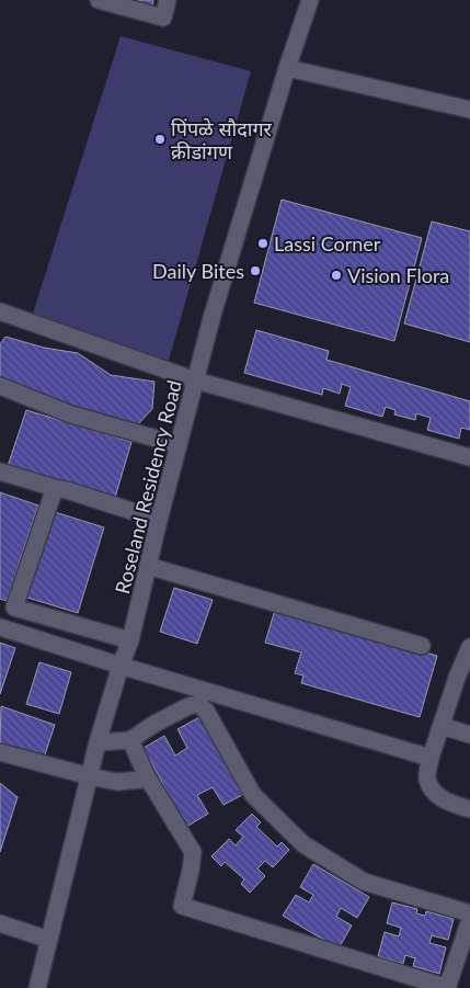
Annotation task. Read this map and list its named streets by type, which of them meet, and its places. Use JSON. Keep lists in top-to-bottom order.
{
  "streets": {
    "street": ["Roseland Residency Road"]
  },
  "places": [
    "पिंपळे सौदागर क्रीडांगण",
    "Lassi Corner",
    "Daily Bites",
    "Vision Flora"
  ]
}
